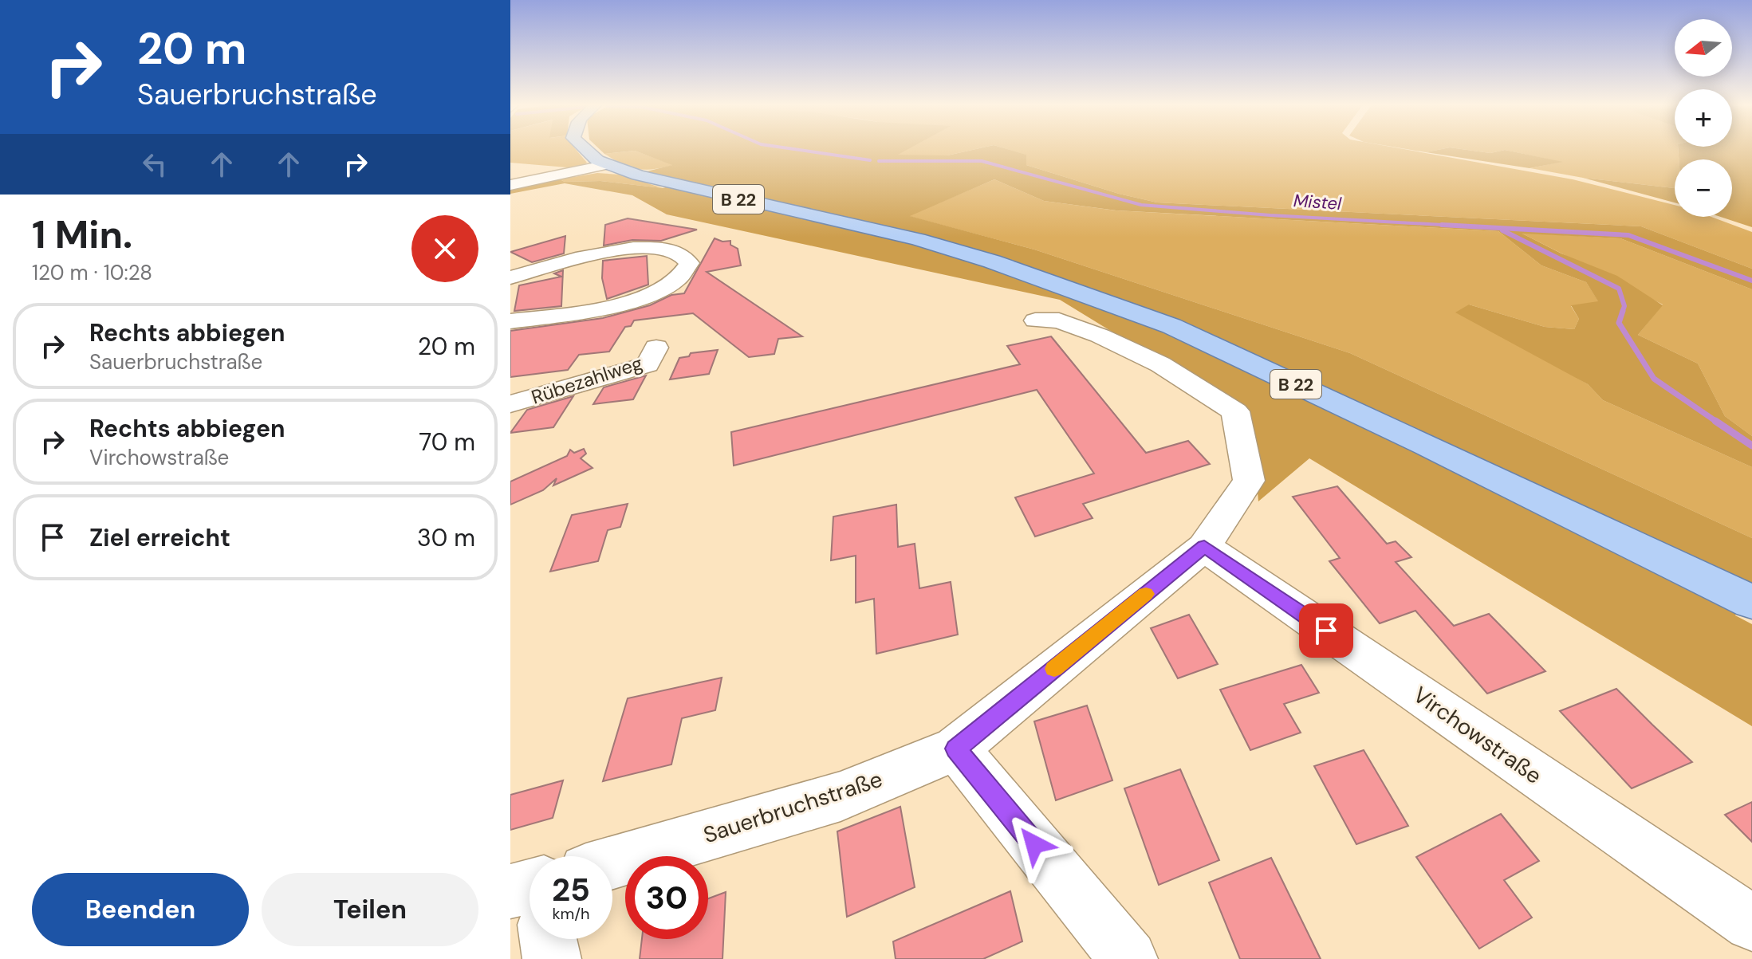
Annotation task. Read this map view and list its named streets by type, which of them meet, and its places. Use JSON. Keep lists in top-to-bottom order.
{
  "streets": {
    "main road": ["B 22"],
    "street": ["Rübezahlweg", "Virchowstraße", "Sauerbruchstraße"]
  },
  "crossings": [
    ["Virchowstraße", "Sauerbruchstraße"]
  ],
  "water": ["Mistel"],
  "north": "left",
  "page": {
    "turn": ["20 m", "Sauerbruchstraße"],
    "map_buttons": ["+", "−"],
    "heading": ["1 Min.", "120 m · 10:28"],
    "list": [
      {
        "name": "Rechts abbiegen",
        "note": "Sauerbruchstraße",
        "value": "20 m"
      },
      {
        "name": "Rechts abbiegen",
        "note": "Virchowstraße",
        "value": "70 m"
      },
      {
        "name": "Ziel erreicht",
        "value": "30 m"
      }
    ],
    "speed": "25 km/h",
    "limit": "30",
    "buttons": ["Beenden", "Teilen"]
  }
}
